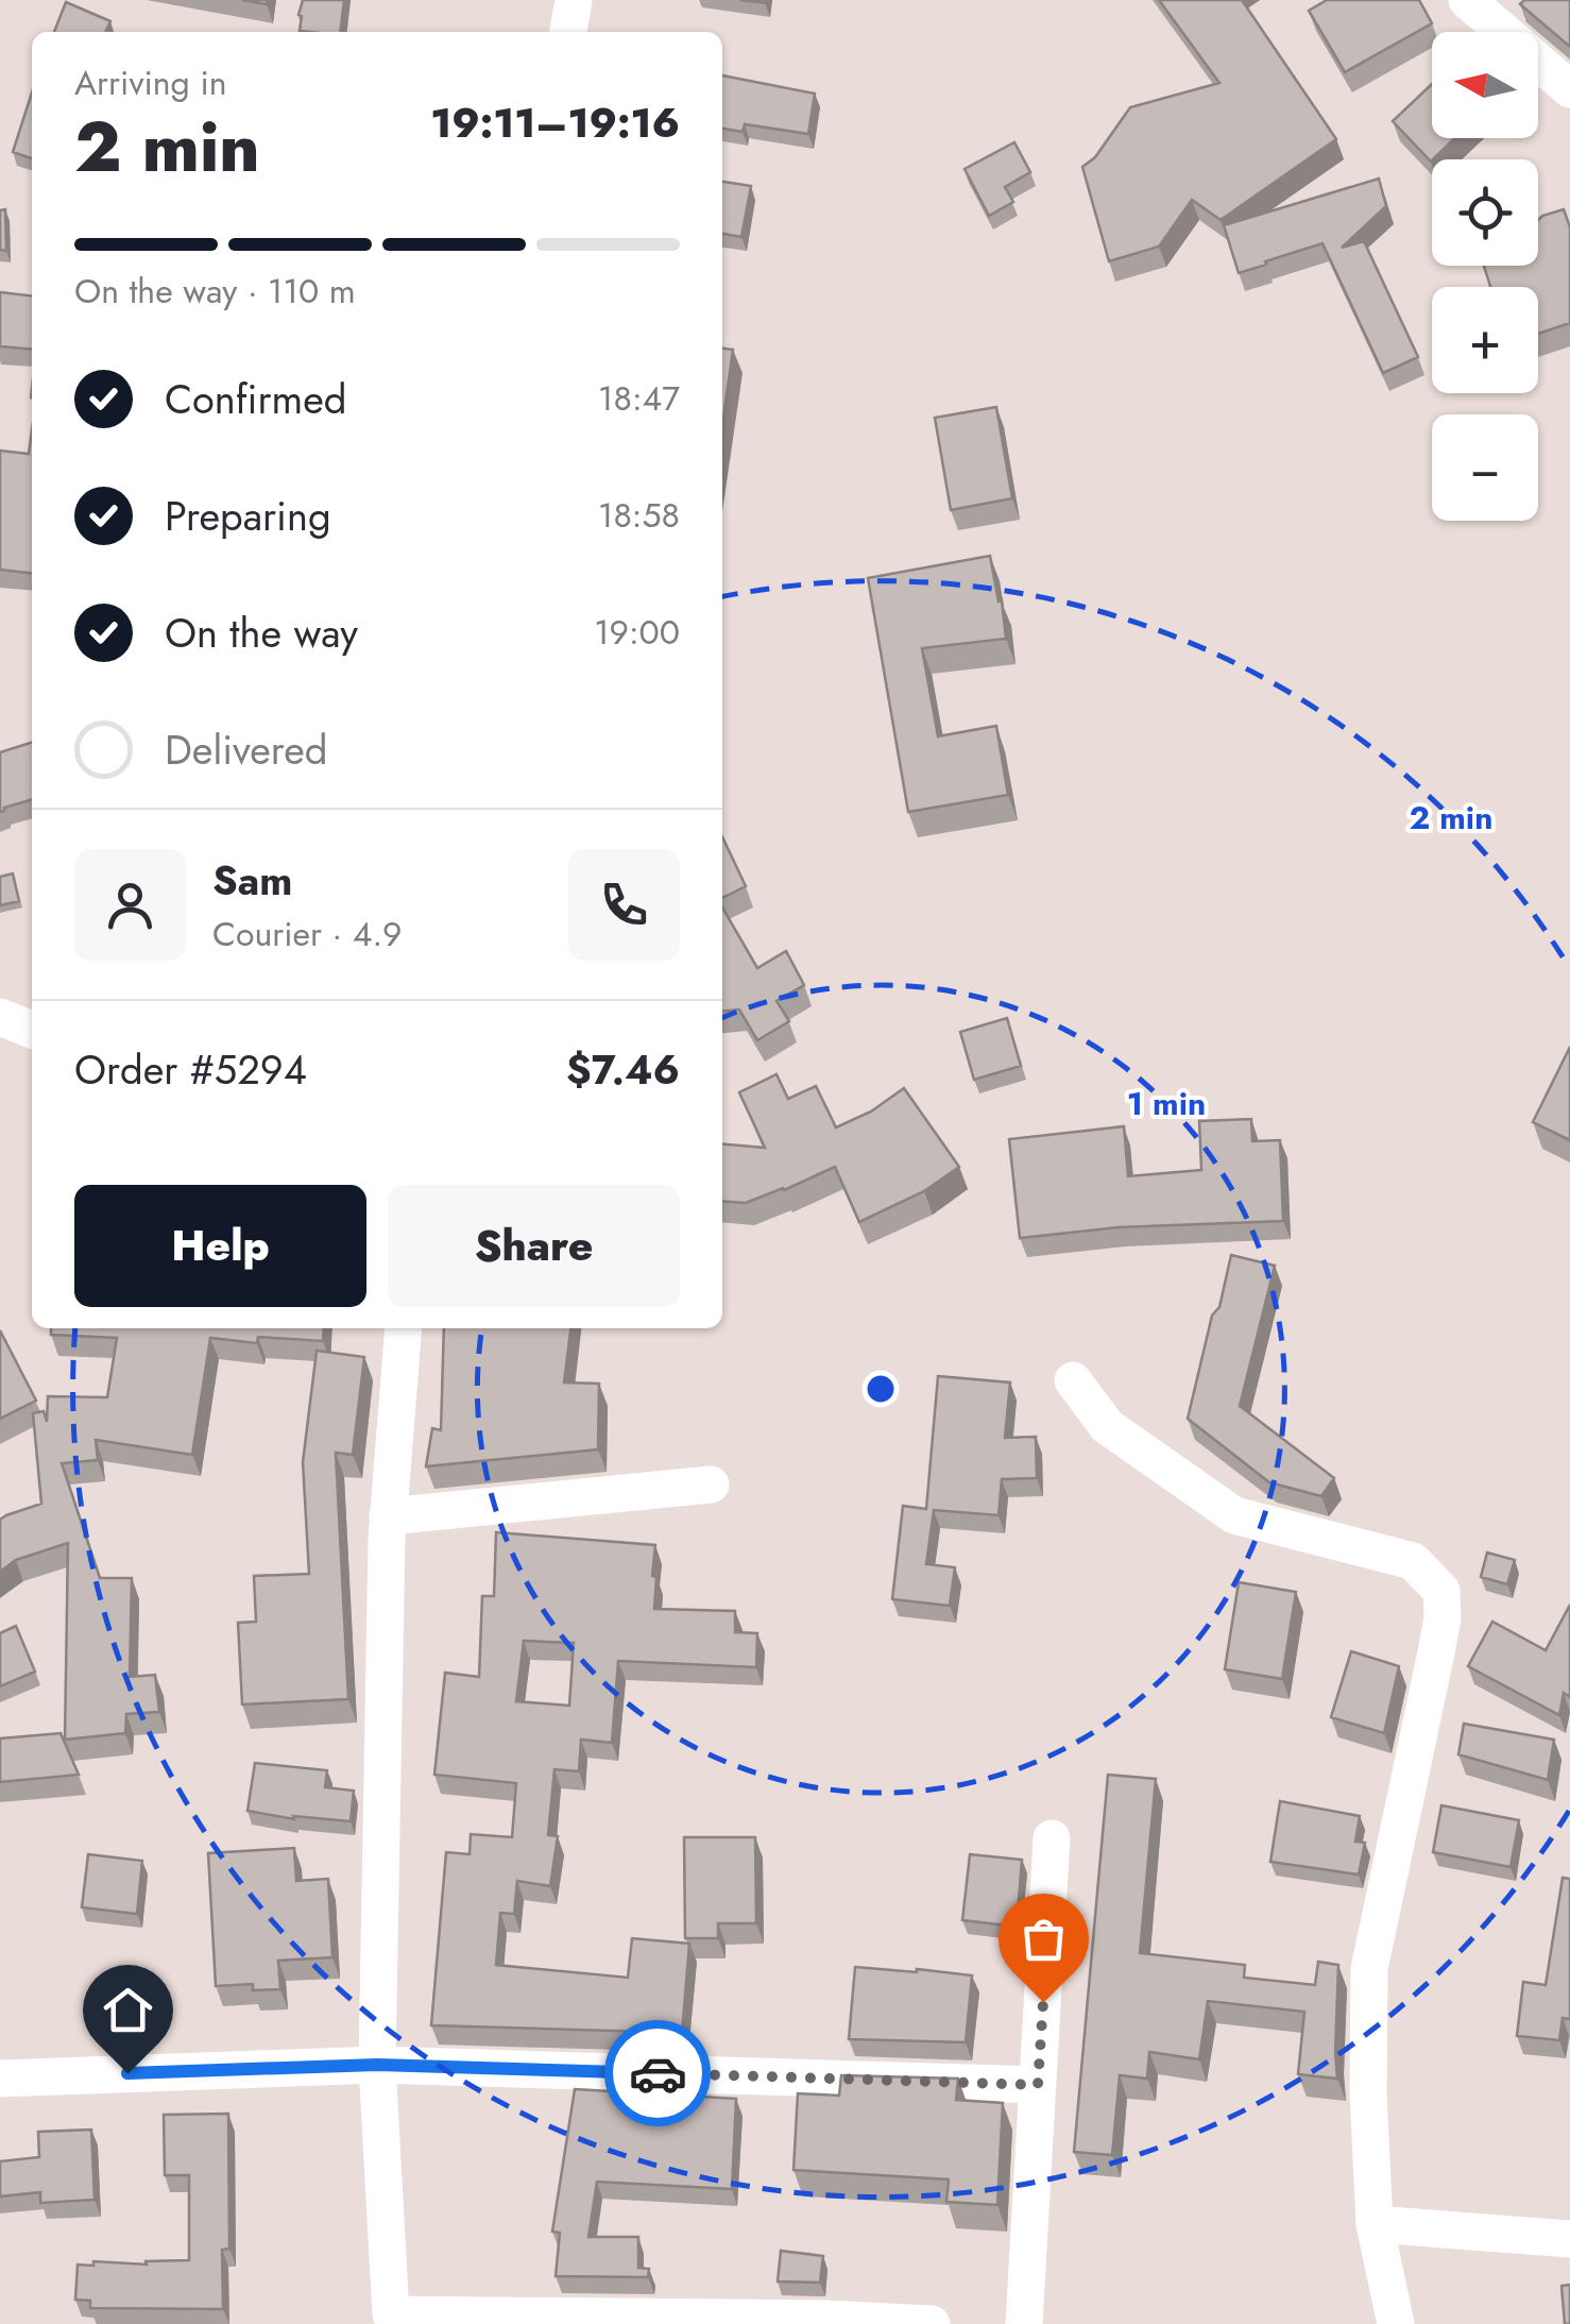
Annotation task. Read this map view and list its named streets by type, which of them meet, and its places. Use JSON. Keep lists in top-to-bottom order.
{
  "north": "left",
  "page": {
    "map_buttons": ["+", "−"],
    "heading": ["2 min", "Arriving in", "19:11–19:16"],
    "panel": [
      "Sam",
      "Courier · 4.9",
      "Order #5294",
      "$7.46"
    ],
    "bar": "On the way · 110 m",
    "list": [
      ["Confirmed", "18:47"],
      ["Preparing", "18:58"],
      ["On the way", "19:00"],
      "Delivered"
    ],
    "buttons": ["Help", "Share"]
  },
  "rings": ["2 min", "1 min"]
}
